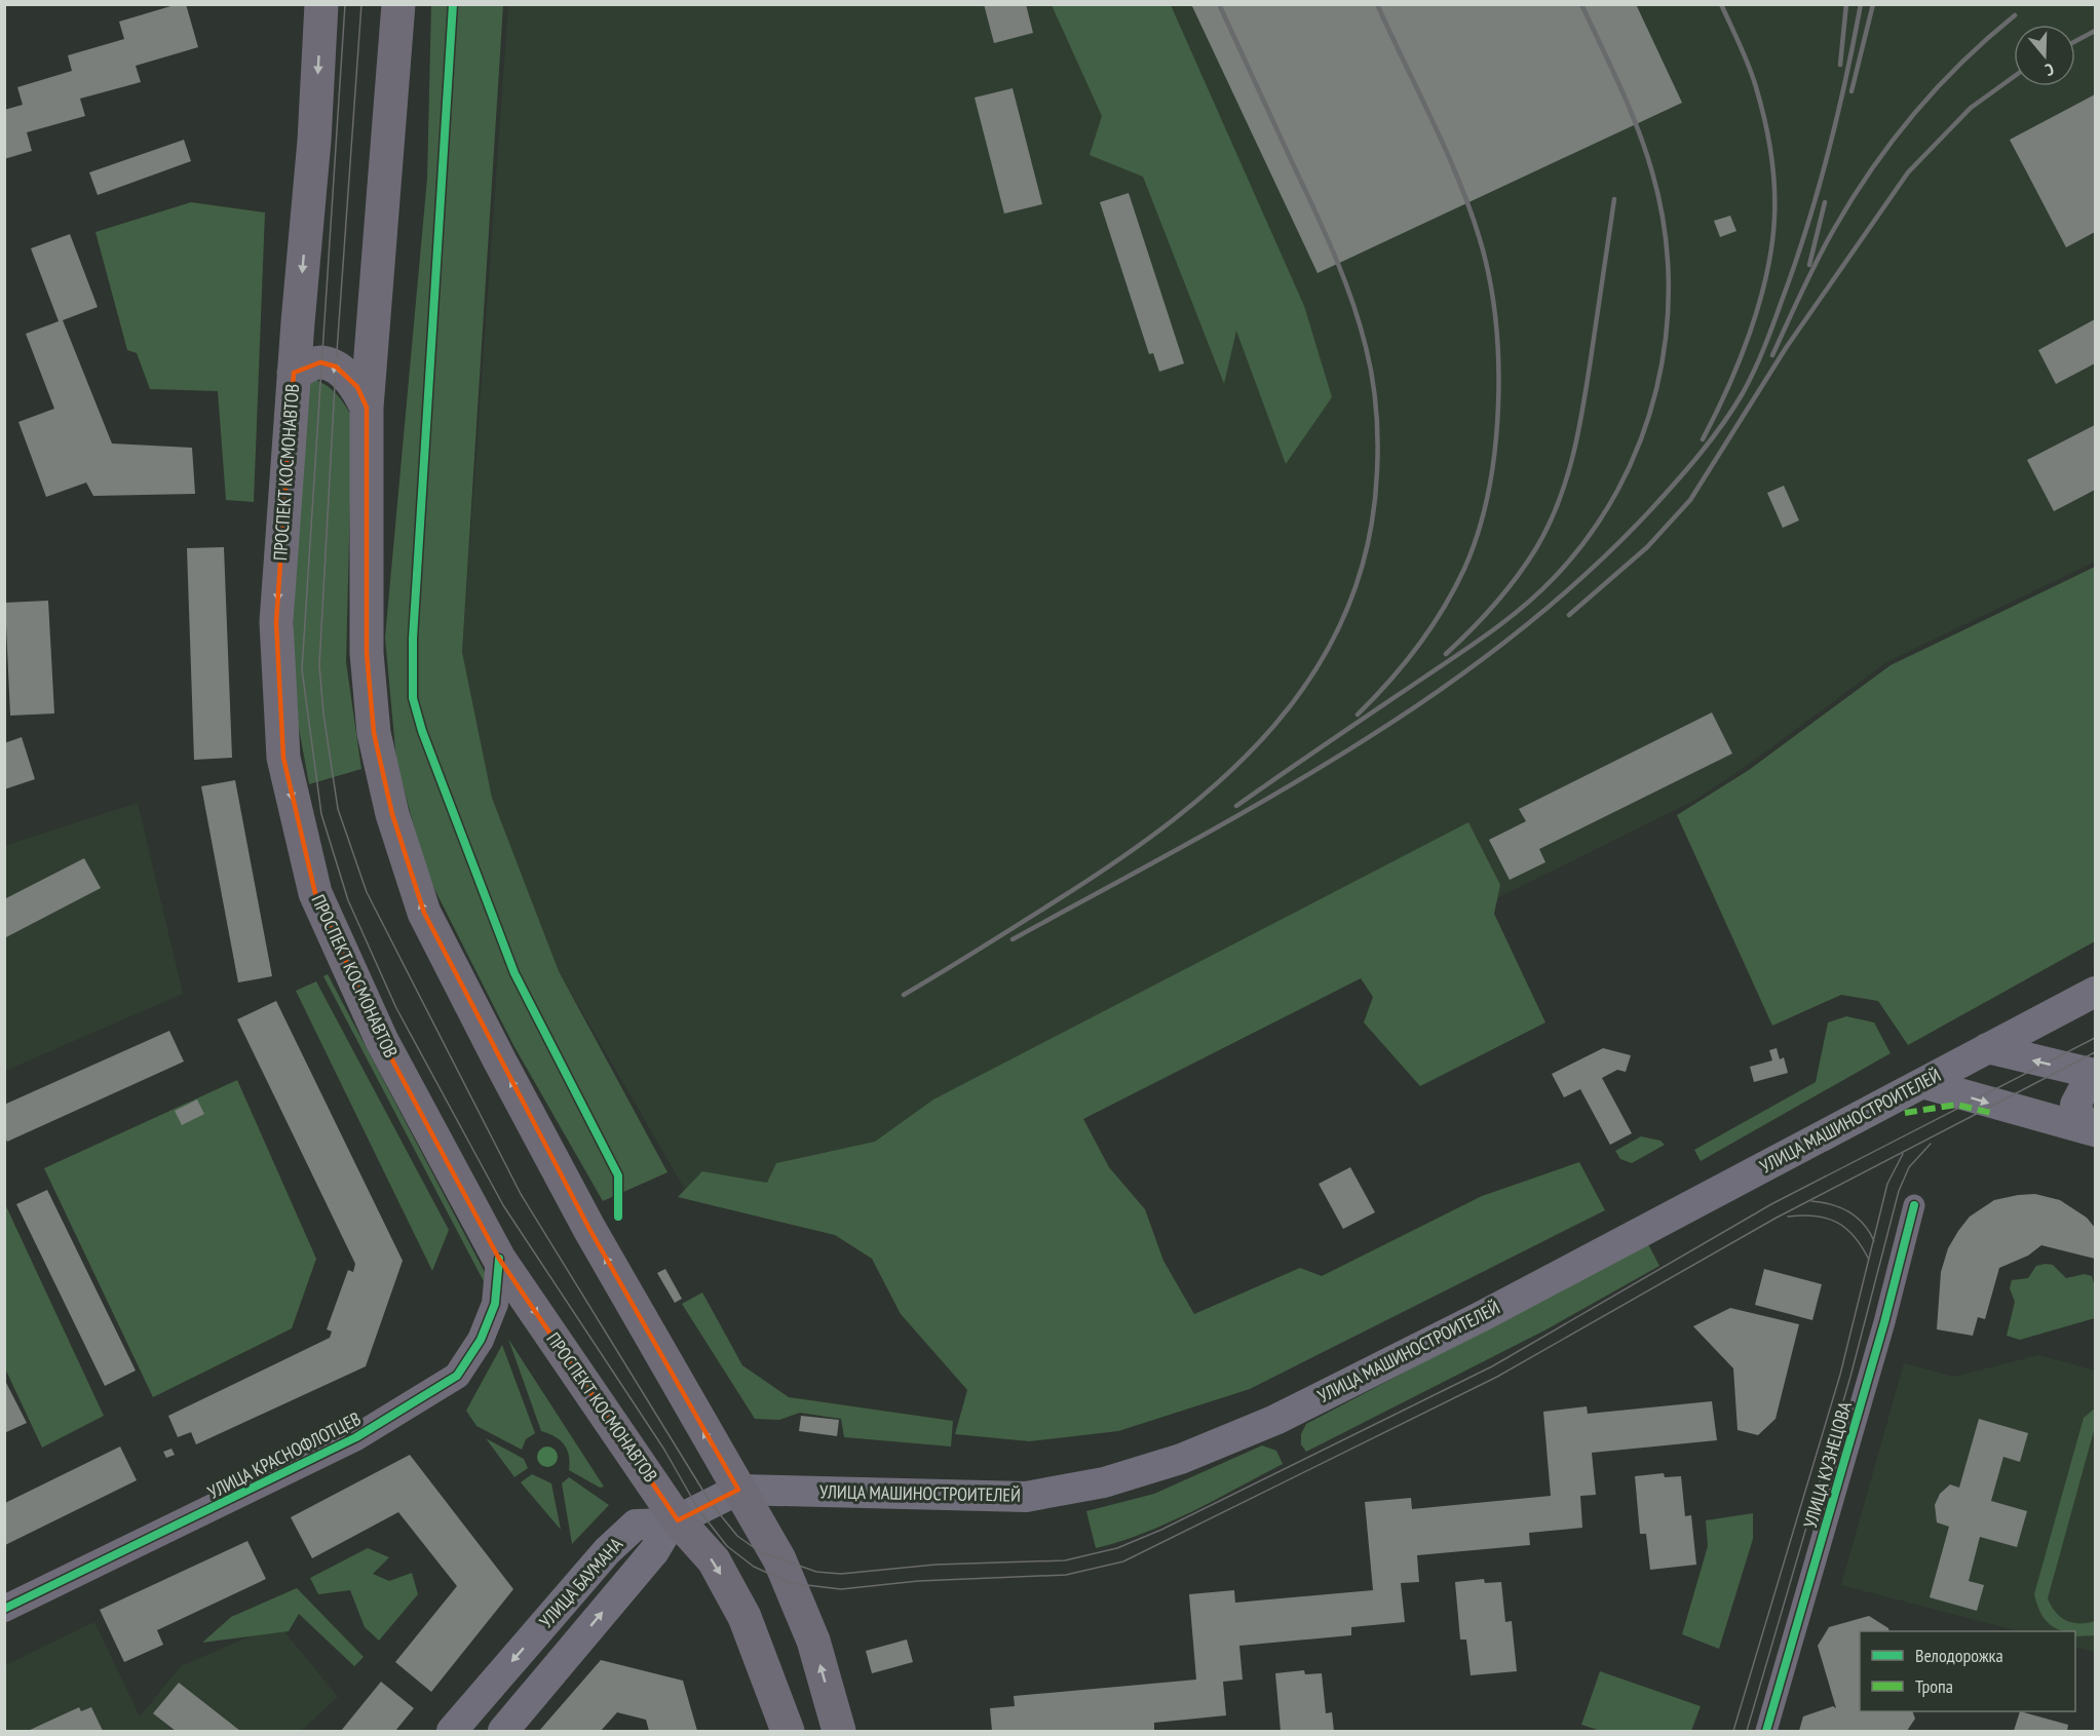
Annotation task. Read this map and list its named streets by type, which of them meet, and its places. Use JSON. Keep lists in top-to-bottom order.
{
  "streets": {
    "main road": ["ПРОСПЕКТ КОСМОНАВТОВ", "УЛИЦА МАШИНОСТРОИТЕЛЕЙ", "УЛИЦА БАУМАНА"],
    "street": ["УЛИЦА КРАСНОФЛОТЦЕВ", "УЛИЦА КУЗНЕЦОВА"]
  },
  "crossings": [
    ["ПРОСПЕКТ КОСМОНАВТОВ", "УЛИЦА МАШИНОСТРОИТЕЛЕЙ"],
    ["ПРОСПЕКТ КОСМОНАВТОВ", "УЛИЦА КРАСНОФЛОТЦЕВ"],
    ["ПРОСПЕКТ КОСМОНАВТОВ", "УЛИЦА БАУМАНА"],
    ["УЛИЦА МАШИНОСТРОИТЕЛЕЙ", "УЛИЦА БАУМАНА"]
  ],
  "legend": ["Велодорожка", "Тропа"],
  "north": "bottom"
}
